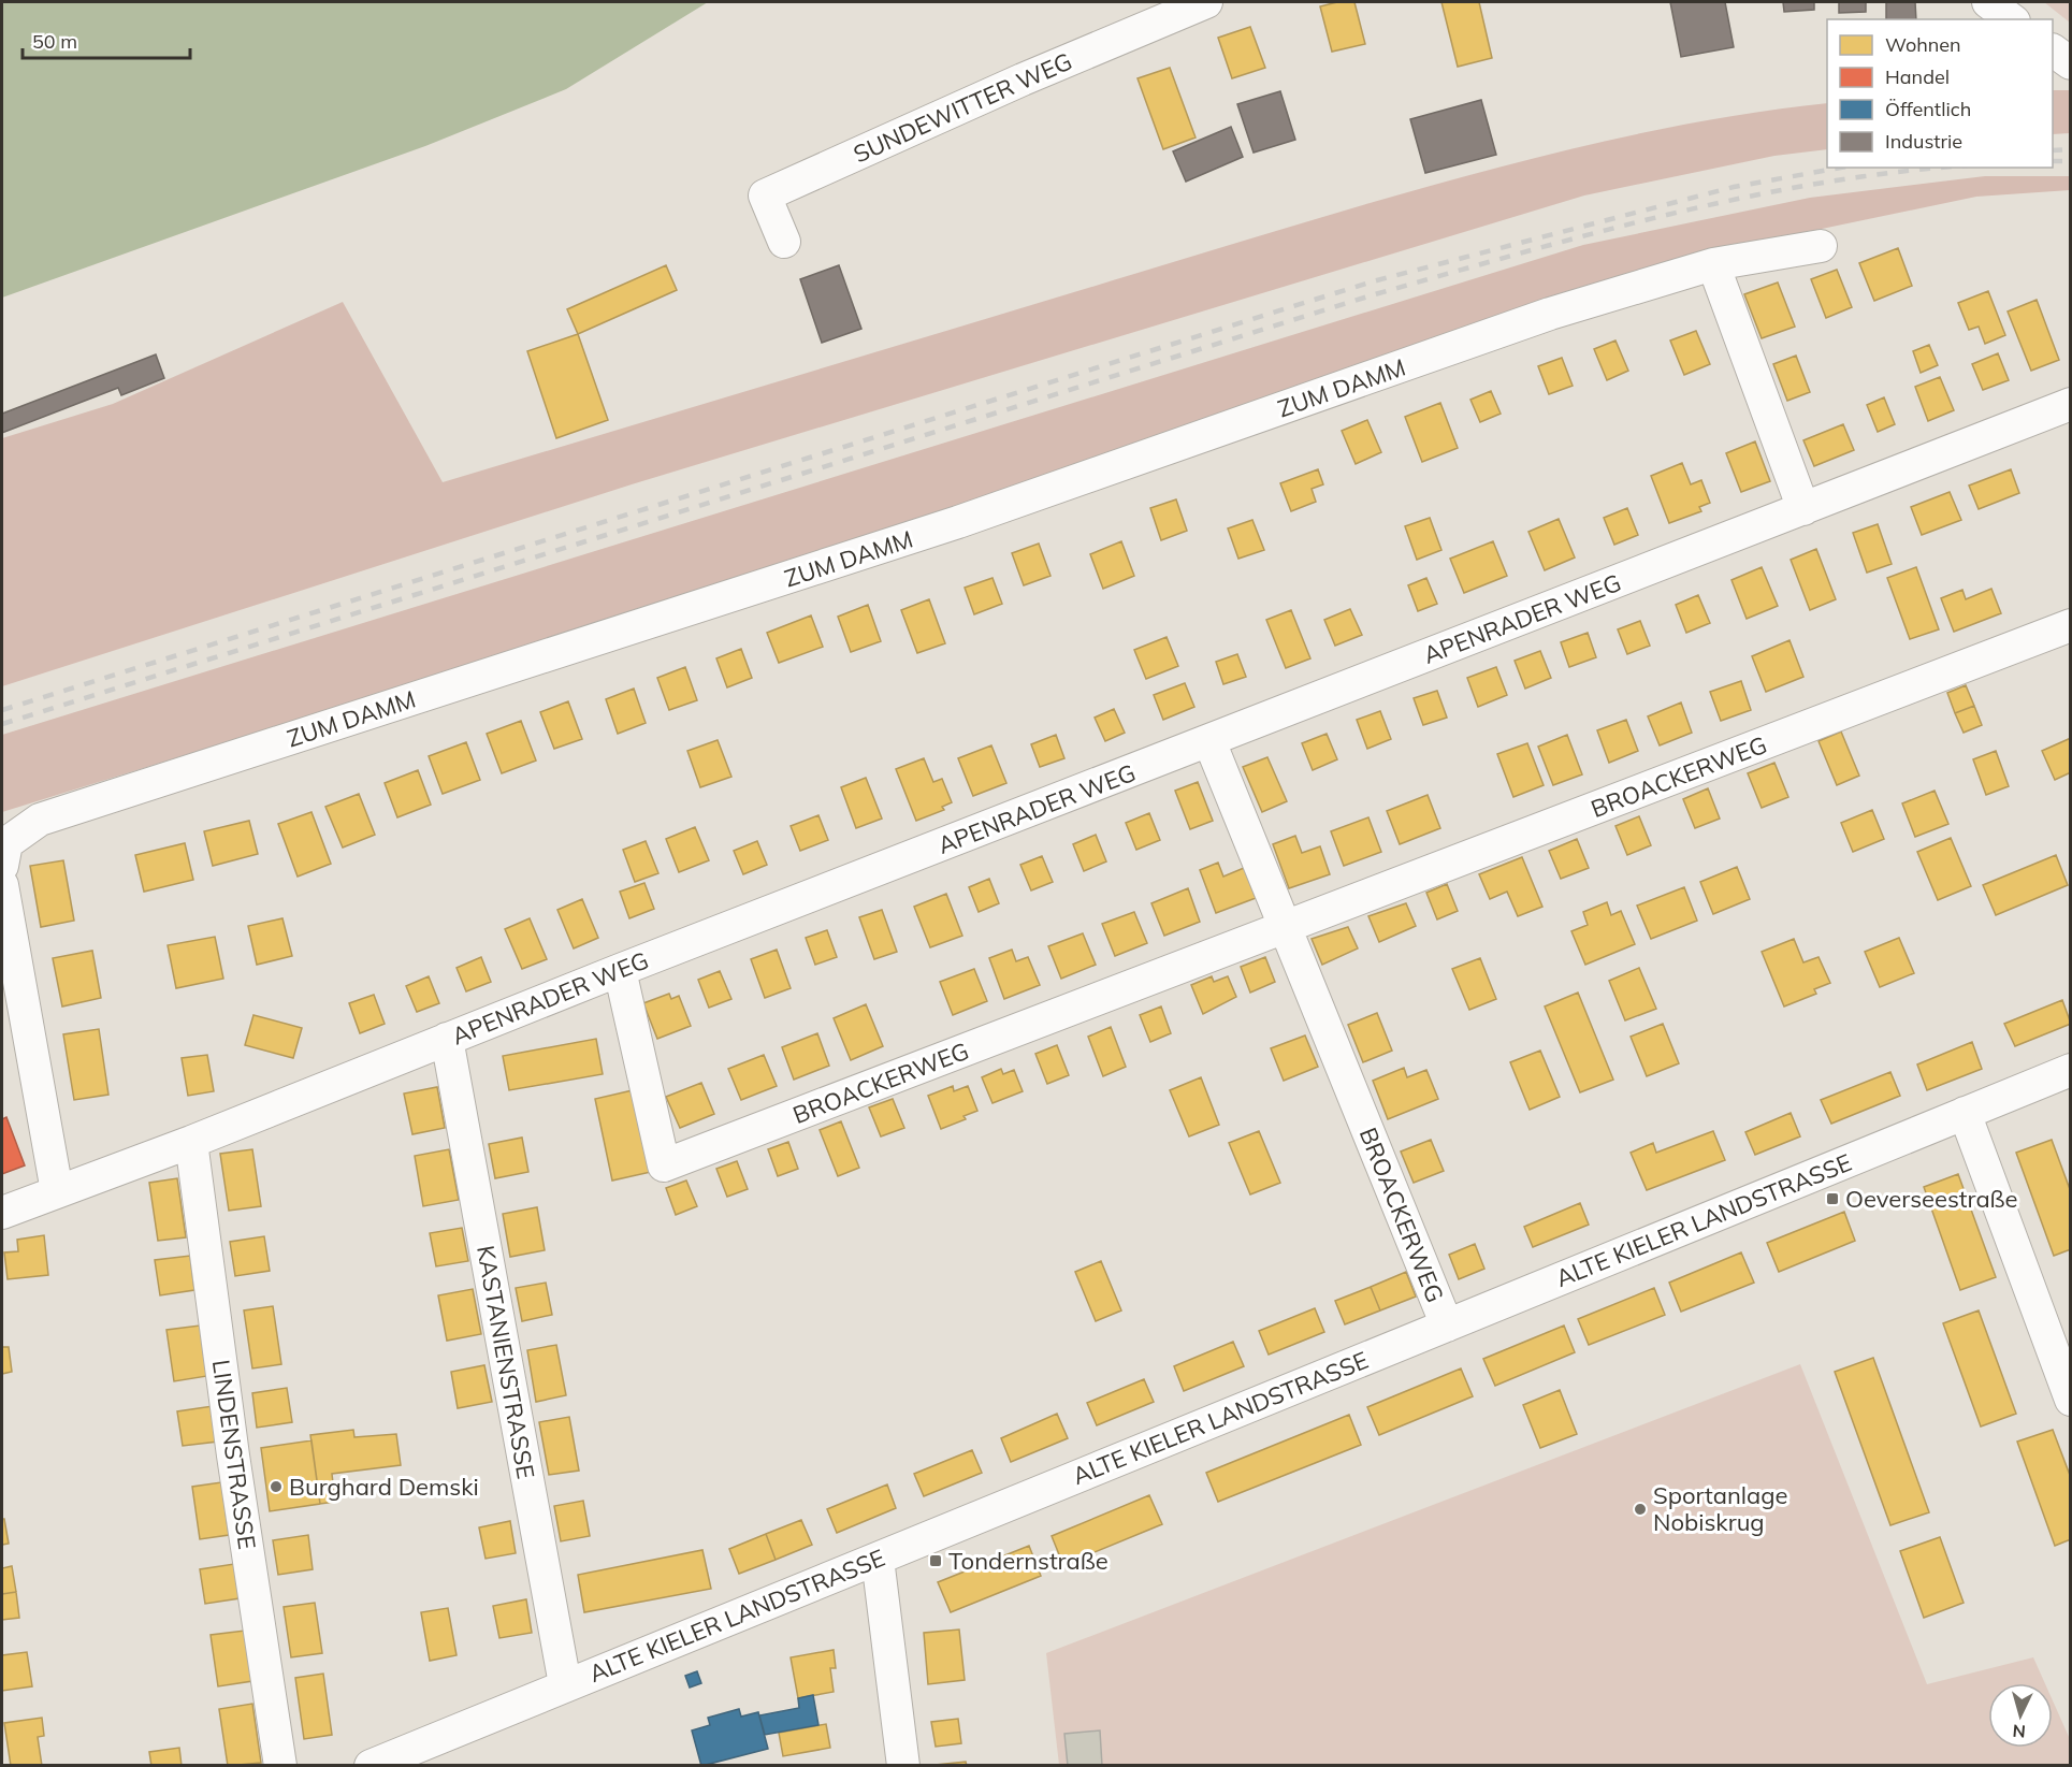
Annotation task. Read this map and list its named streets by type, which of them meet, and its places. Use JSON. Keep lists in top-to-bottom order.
{
  "streets": {
    "street": [
      "SUNDEWITTER WEG",
      "ZUM DAMM",
      "APENRADER WEG",
      "BROACKERWEG",
      "ALTE KIELER LANDSTRASSE",
      "KASTANIENSTRASSE",
      "LINDENSTRASSE"
    ]
  },
  "crossings": [
    ["APENRADER WEG", "BROACKERWEG"],
    ["APENRADER WEG", "KASTANIENSTRASSE"],
    ["APENRADER WEG", "LINDENSTRASSE"],
    ["BROACKERWEG", "ALTE KIELER LANDSTRASSE"],
    ["ALTE KIELER LANDSTRASSE", "KASTANIENSTRASSE"]
  ],
  "places": {
    "transit": ["Oeverseestraße", "Tondernstraße"],
    "other": ["Burghard Demski", "Sportanlage Nobiskrug"]
  },
  "legend": [
    "Wohnen",
    "Handel",
    "Öffentlich",
    "Industrie"
  ],
  "scale_bar": "50 m",
  "north": "bottom"
}
